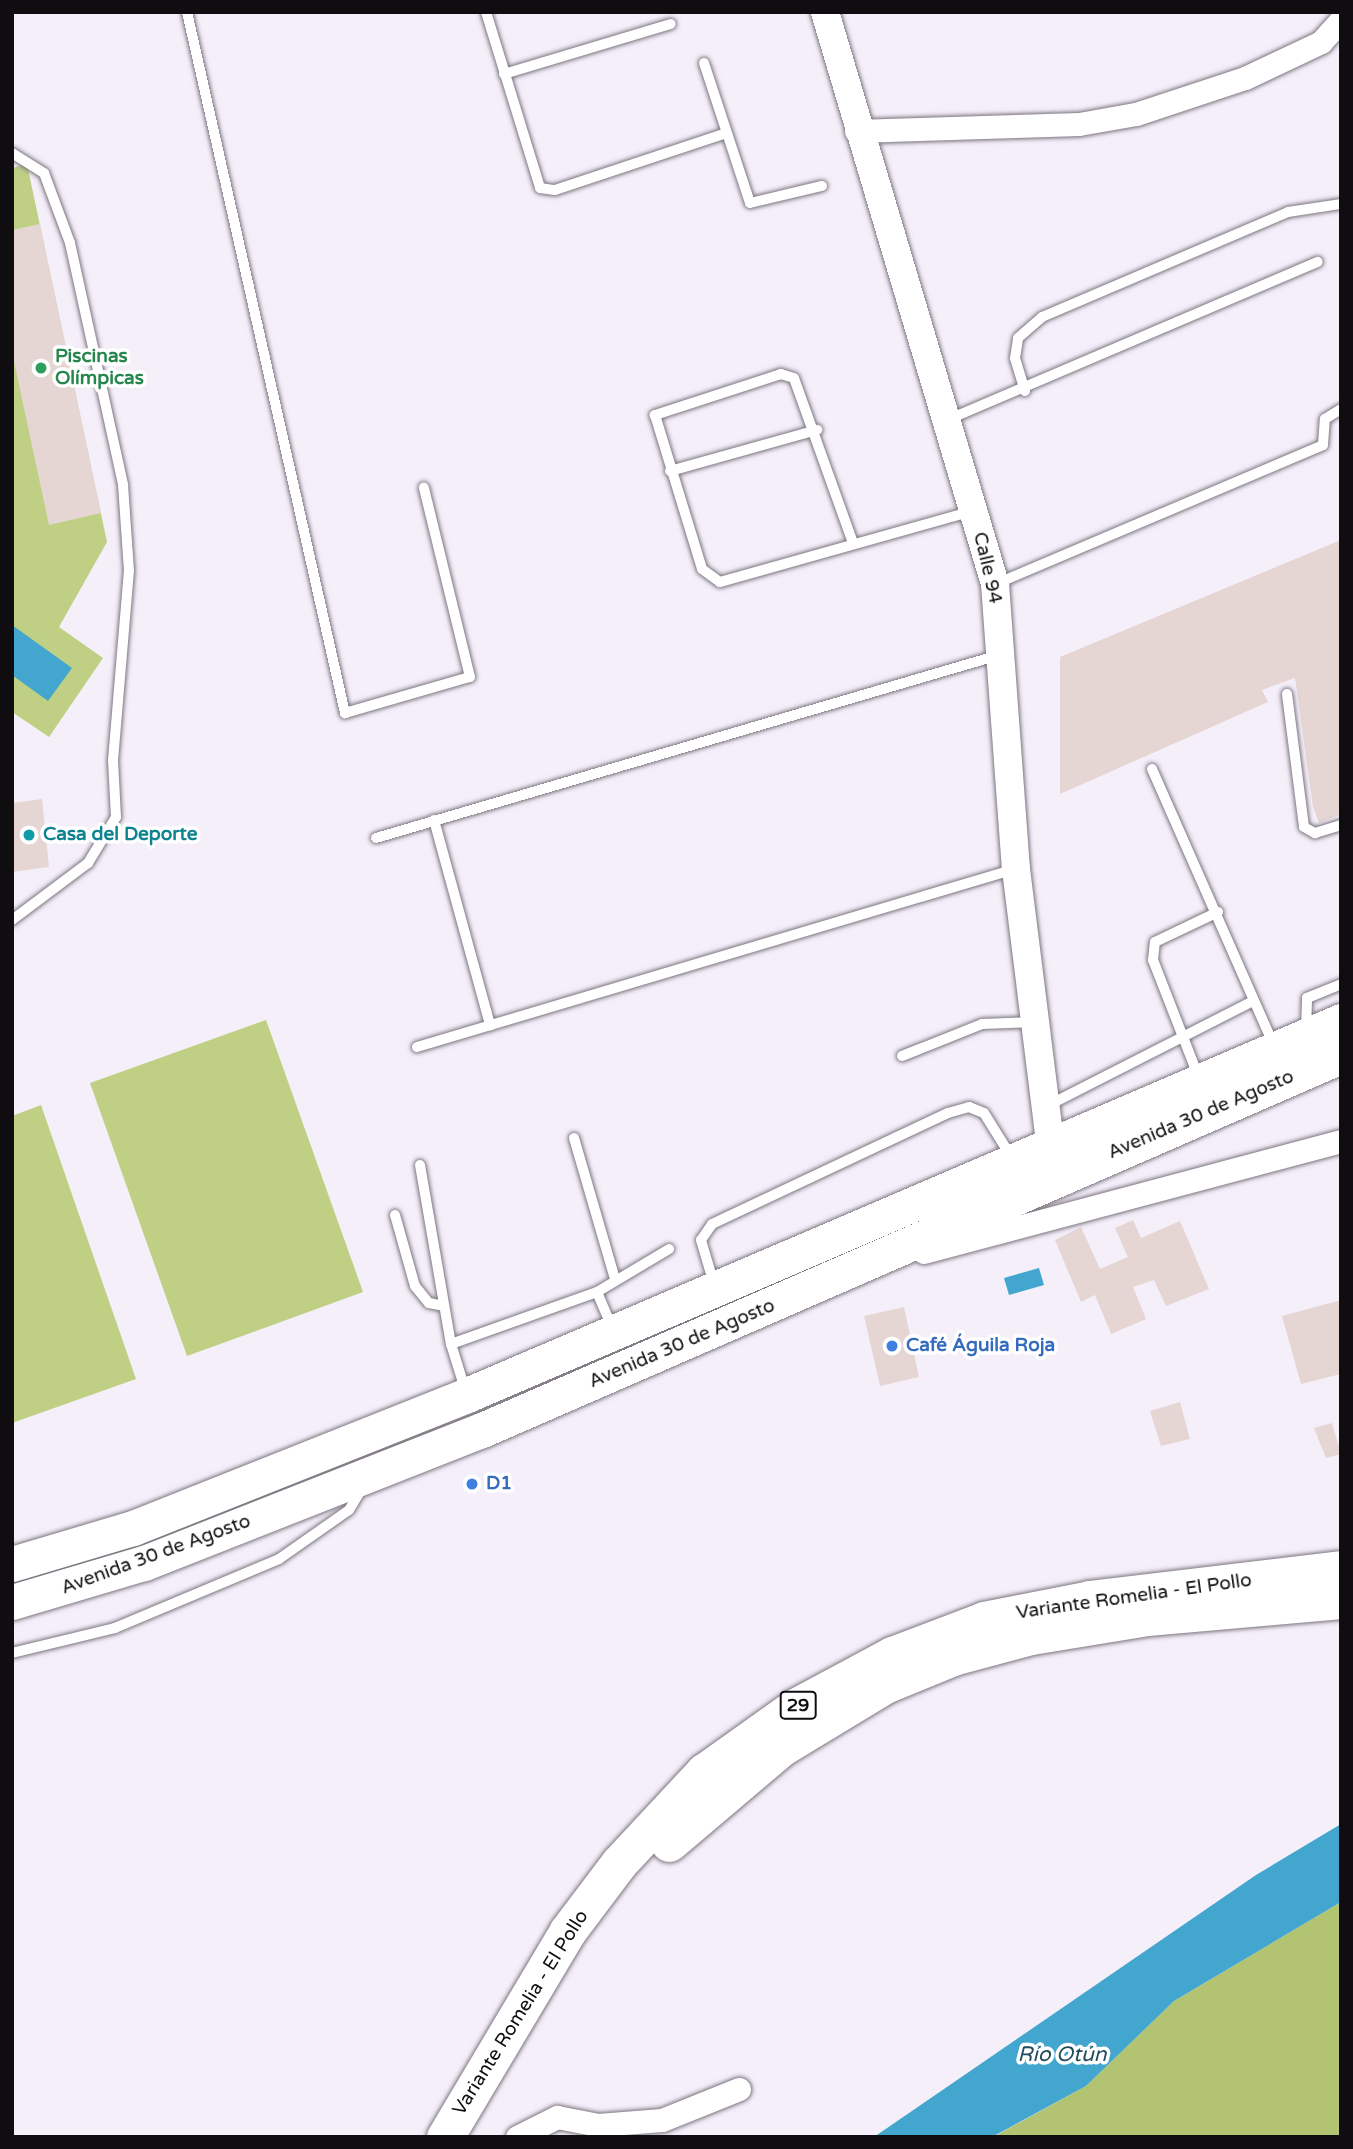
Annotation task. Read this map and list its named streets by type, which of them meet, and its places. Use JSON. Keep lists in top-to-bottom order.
{
  "streets": {
    "highway": ["Variante Romelia - El Pollo", "29"],
    "main road": ["Avenida 30 de Agosto"],
    "street": ["Calle 94"]
  },
  "crossings": [
    ["Calle 94", "Avenida 30 de Agosto"]
  ],
  "water": ["Río Otún"],
  "places": [
    "Piscinas Olímpicas",
    "Casa del Deporte",
    "Café Águila Roja",
    "D1"
  ]
}
